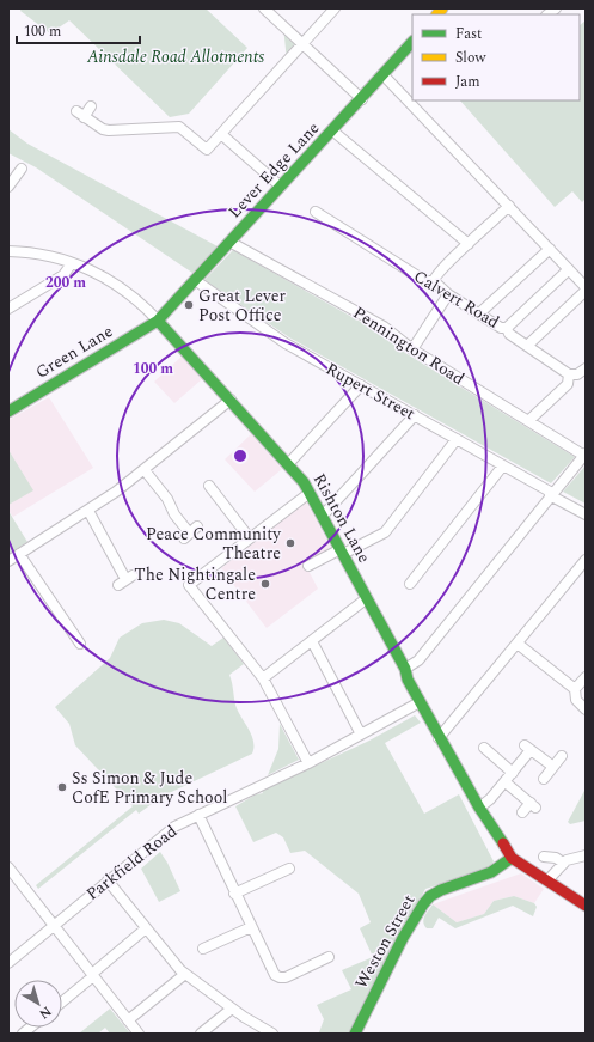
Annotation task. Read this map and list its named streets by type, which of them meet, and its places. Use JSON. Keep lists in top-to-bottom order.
{
  "streets": {
    "street": [
      "Lever Edge Lane",
      "Calvert Road",
      "Pennington Road",
      "Green Lane",
      "Rupert Street",
      "Rishton Lane",
      "Parkfield Road",
      "Weston Street"
    ]
  },
  "crossings": [
    ["Lever Edge Lane", "Pennington Road"],
    ["Lever Edge Lane", "Green Lane"],
    ["Lever Edge Lane", "Rupert Street"],
    ["Lever Edge Lane", "Rishton Lane"],
    ["Green Lane", "Rishton Lane"],
    ["Rishton Lane", "Parkfield Road"],
    ["Rishton Lane", "Weston Street"]
  ],
  "parks": ["Ainsdale Road Allotments"],
  "places": [
    "Great Lever Post Office",
    "Peace Community Theatre",
    "The Nightingale Centre",
    "Ss Simon & Jude CofE Primary School"
  ],
  "legend": ["Fast", "Slow", "Jam"],
  "scale_bar": "100 m",
  "north": "bottom right",
  "rings": ["200 m", "100 m"]
}
